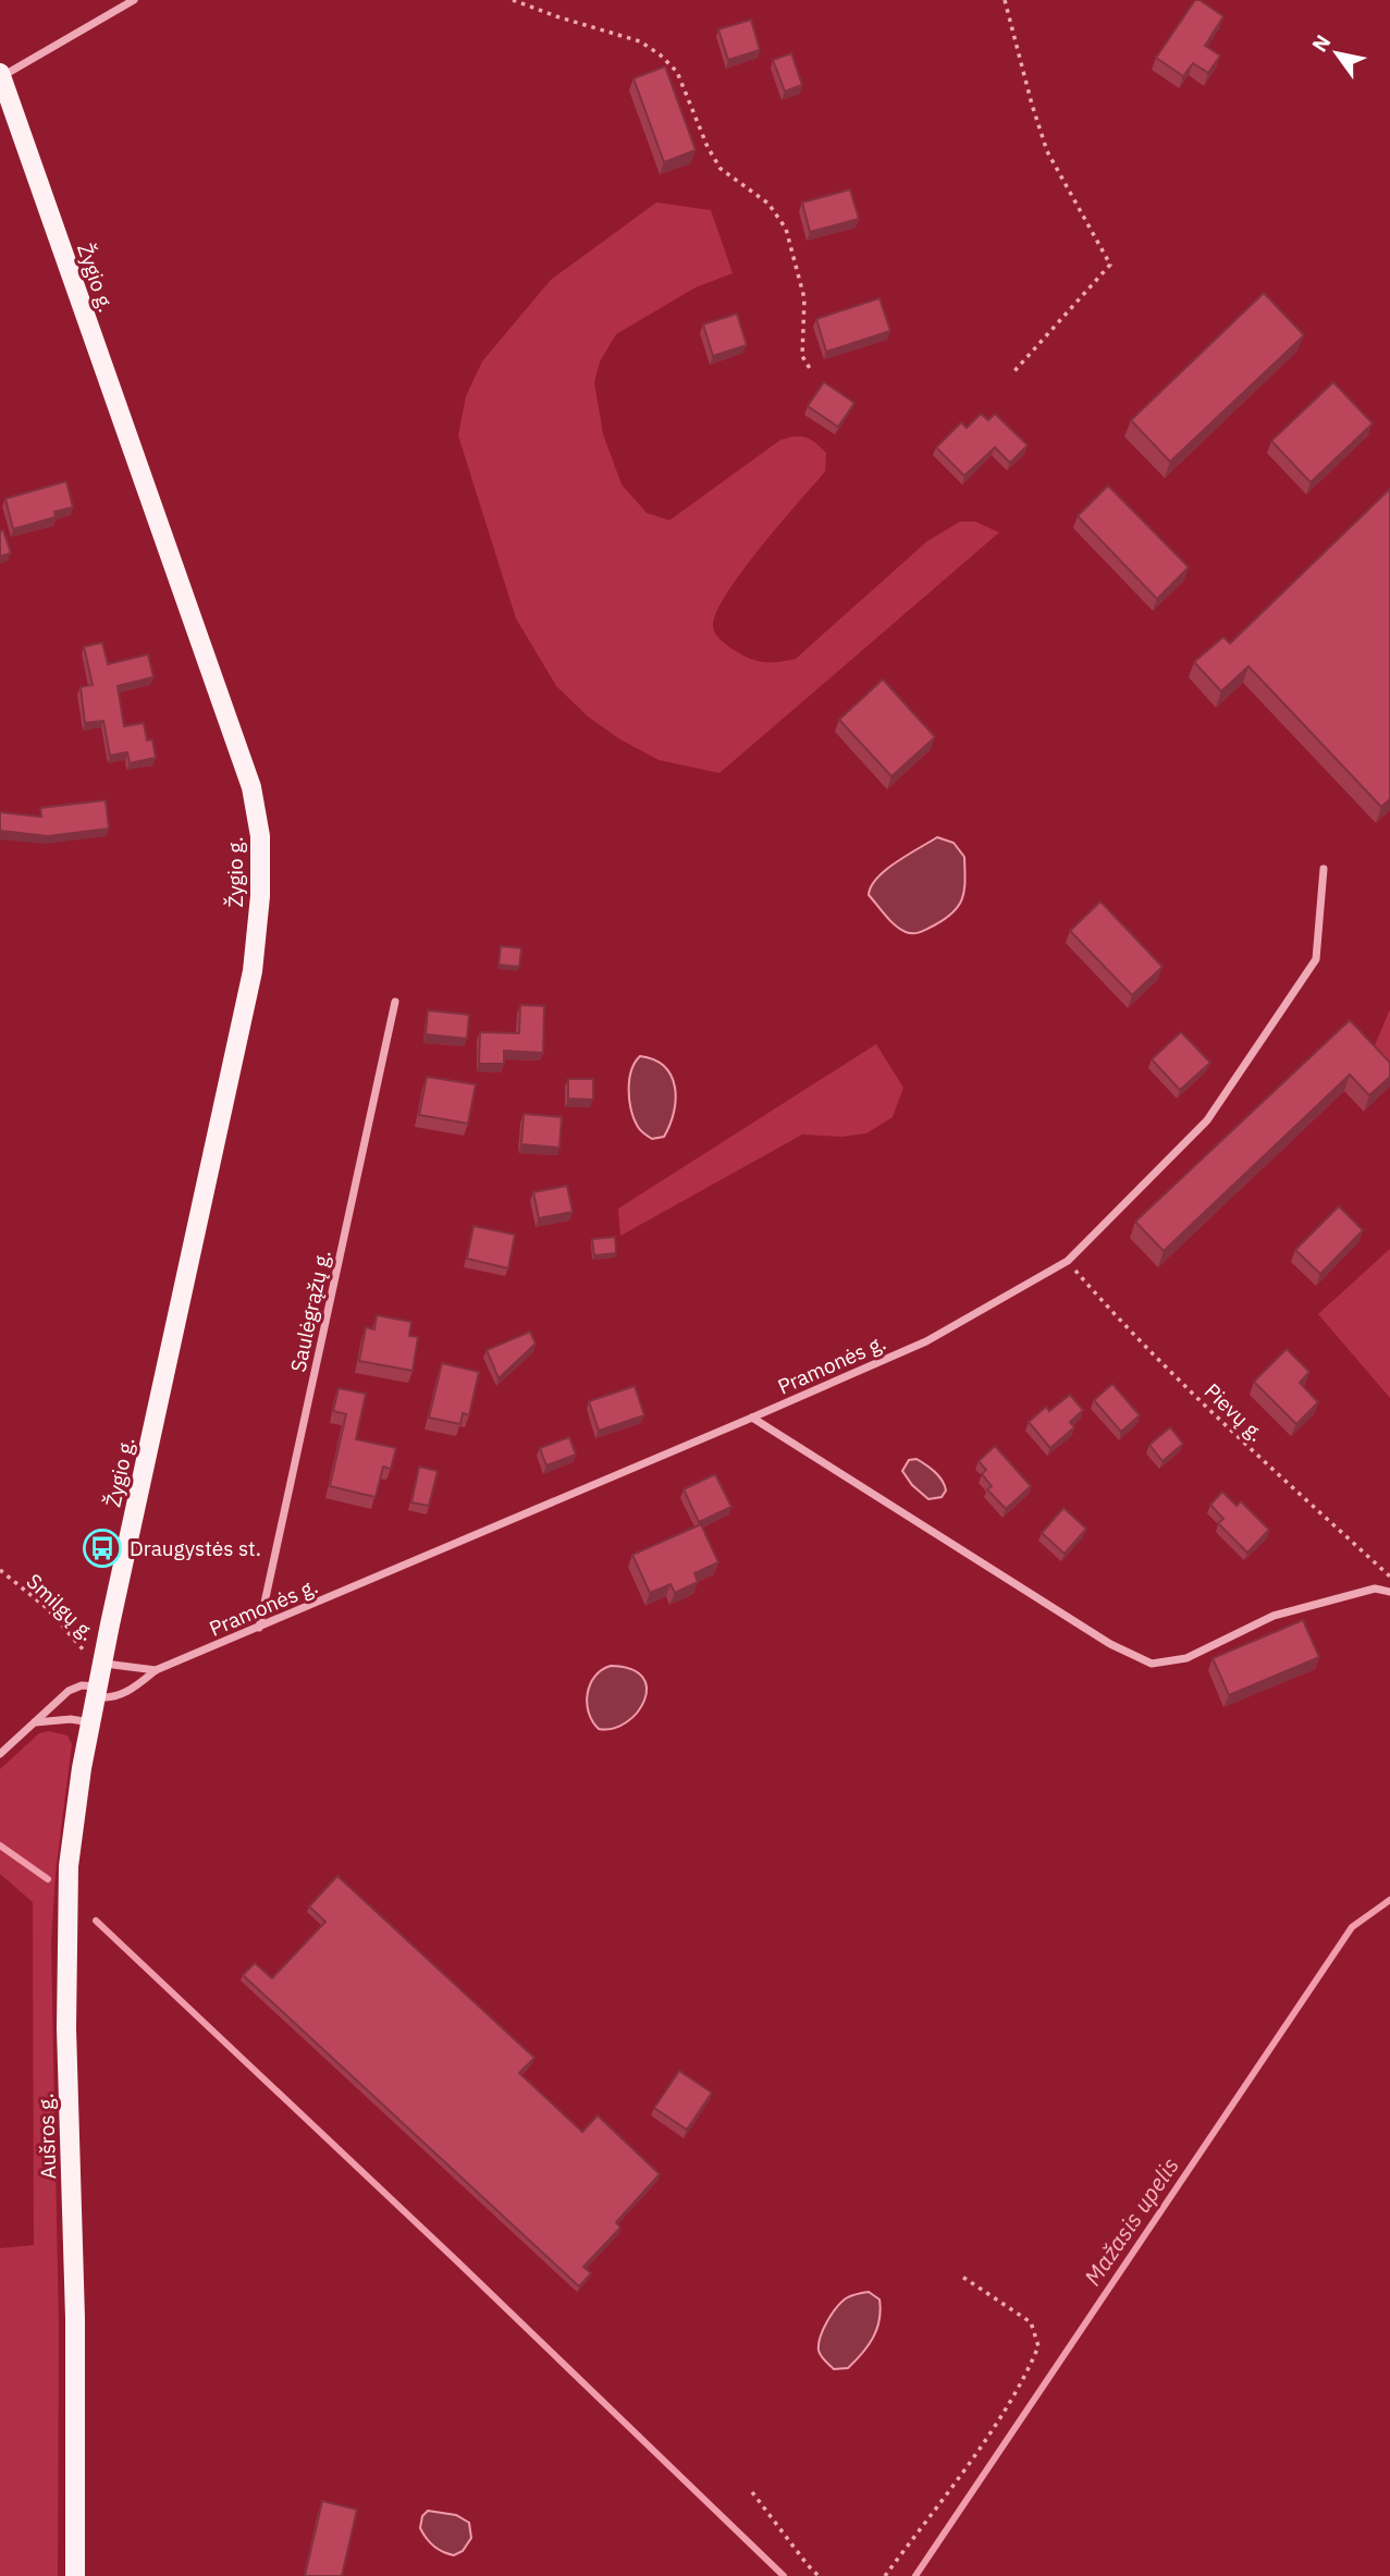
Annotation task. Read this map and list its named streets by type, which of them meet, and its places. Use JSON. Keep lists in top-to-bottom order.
{
  "streets": {
    "main road": ["Žygio g.", "Aušros g."],
    "street": ["Saulėgrąžų g.", "Pramonės g."],
    "path": ["Pievų g.", "Smilgų g."]
  },
  "crossings": [
    ["Žygio g.", "Pramonės g."],
    ["Žygio g.", "Smilgų g."],
    ["Žygio g.", "Aušros g."],
    ["Saulėgrąžų g.", "Pramonės g."],
    ["Pramonės g.", "Pievų g."],
    ["Pramonės g.", "Aušros g."]
  ],
  "water": ["Mažasis upelis"],
  "places": {
    "bus stop": ["Draugystės st."]
  },
  "north": "top left"
}
